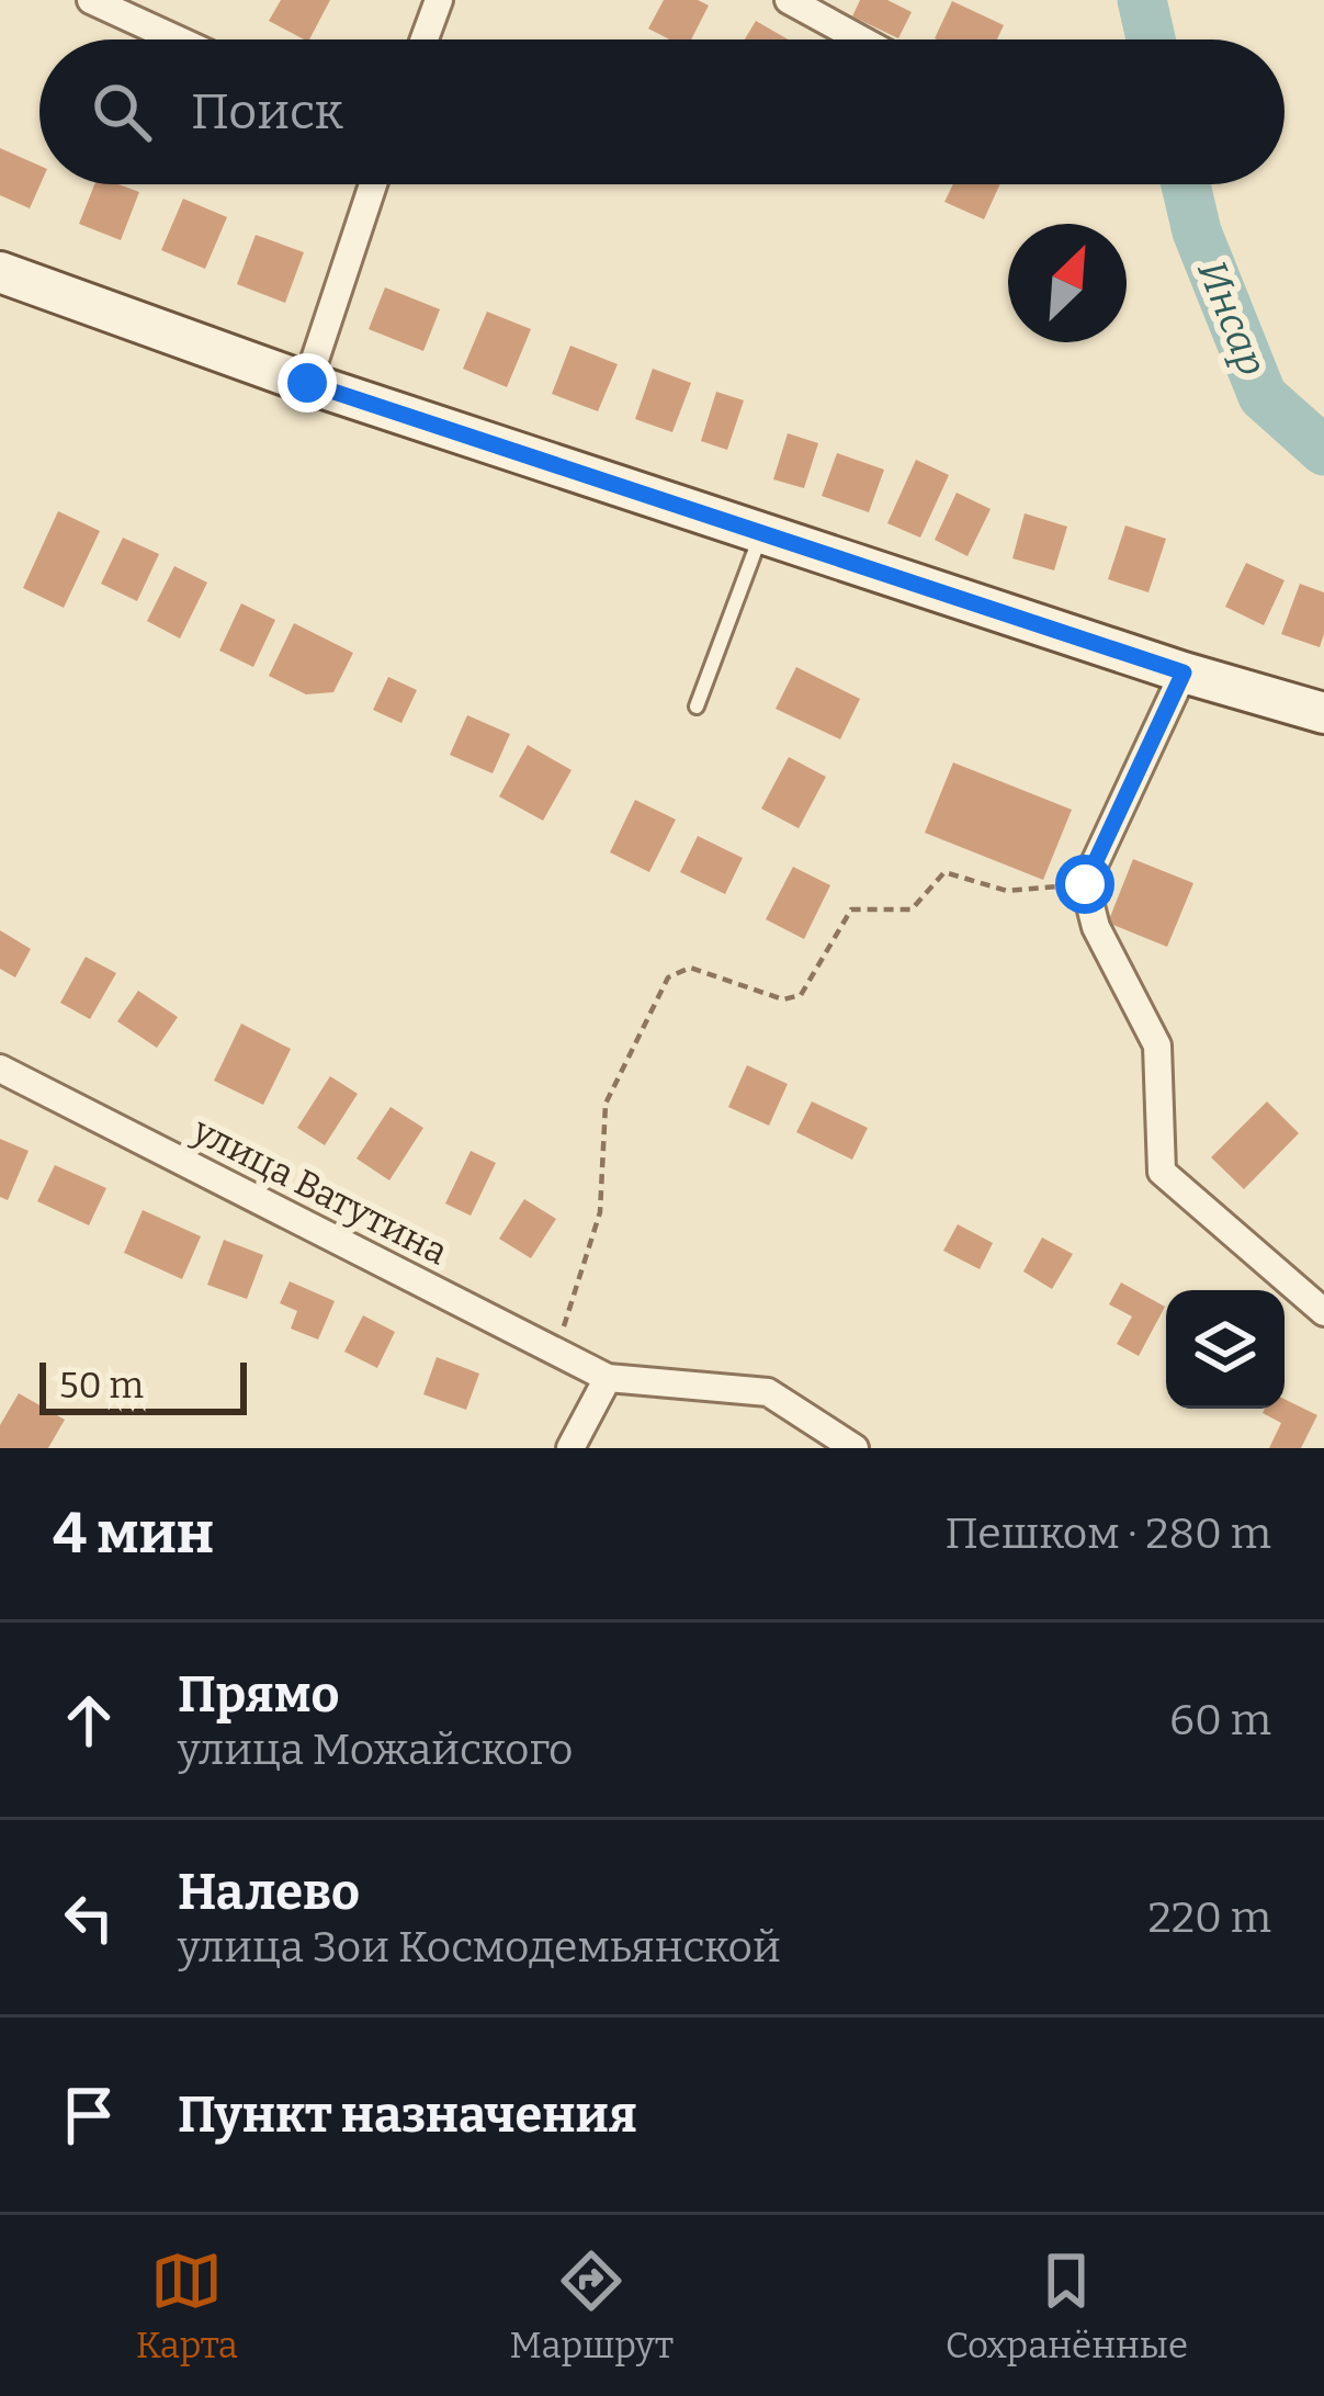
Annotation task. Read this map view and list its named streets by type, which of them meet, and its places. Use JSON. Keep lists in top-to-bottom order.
{
  "streets": {
    "street": ["улица Ватутина"]
  },
  "water": ["Инсар"],
  "scale_bar": "50 m",
  "north": "top right",
  "page": {
    "search": "Поиск",
    "scale": "50 m",
    "heading": ["4 мин", "Пешком · 280 m"],
    "list": [
      ["Прямо", "улица Можайского", "60 m"],
      ["Налево", "улица Зои Космодемьянской", "220 m"],
      "Пункт назначения"
    ],
    "nav": ["Карта", "Маршрут", "Сохранённые"]
  }
}
